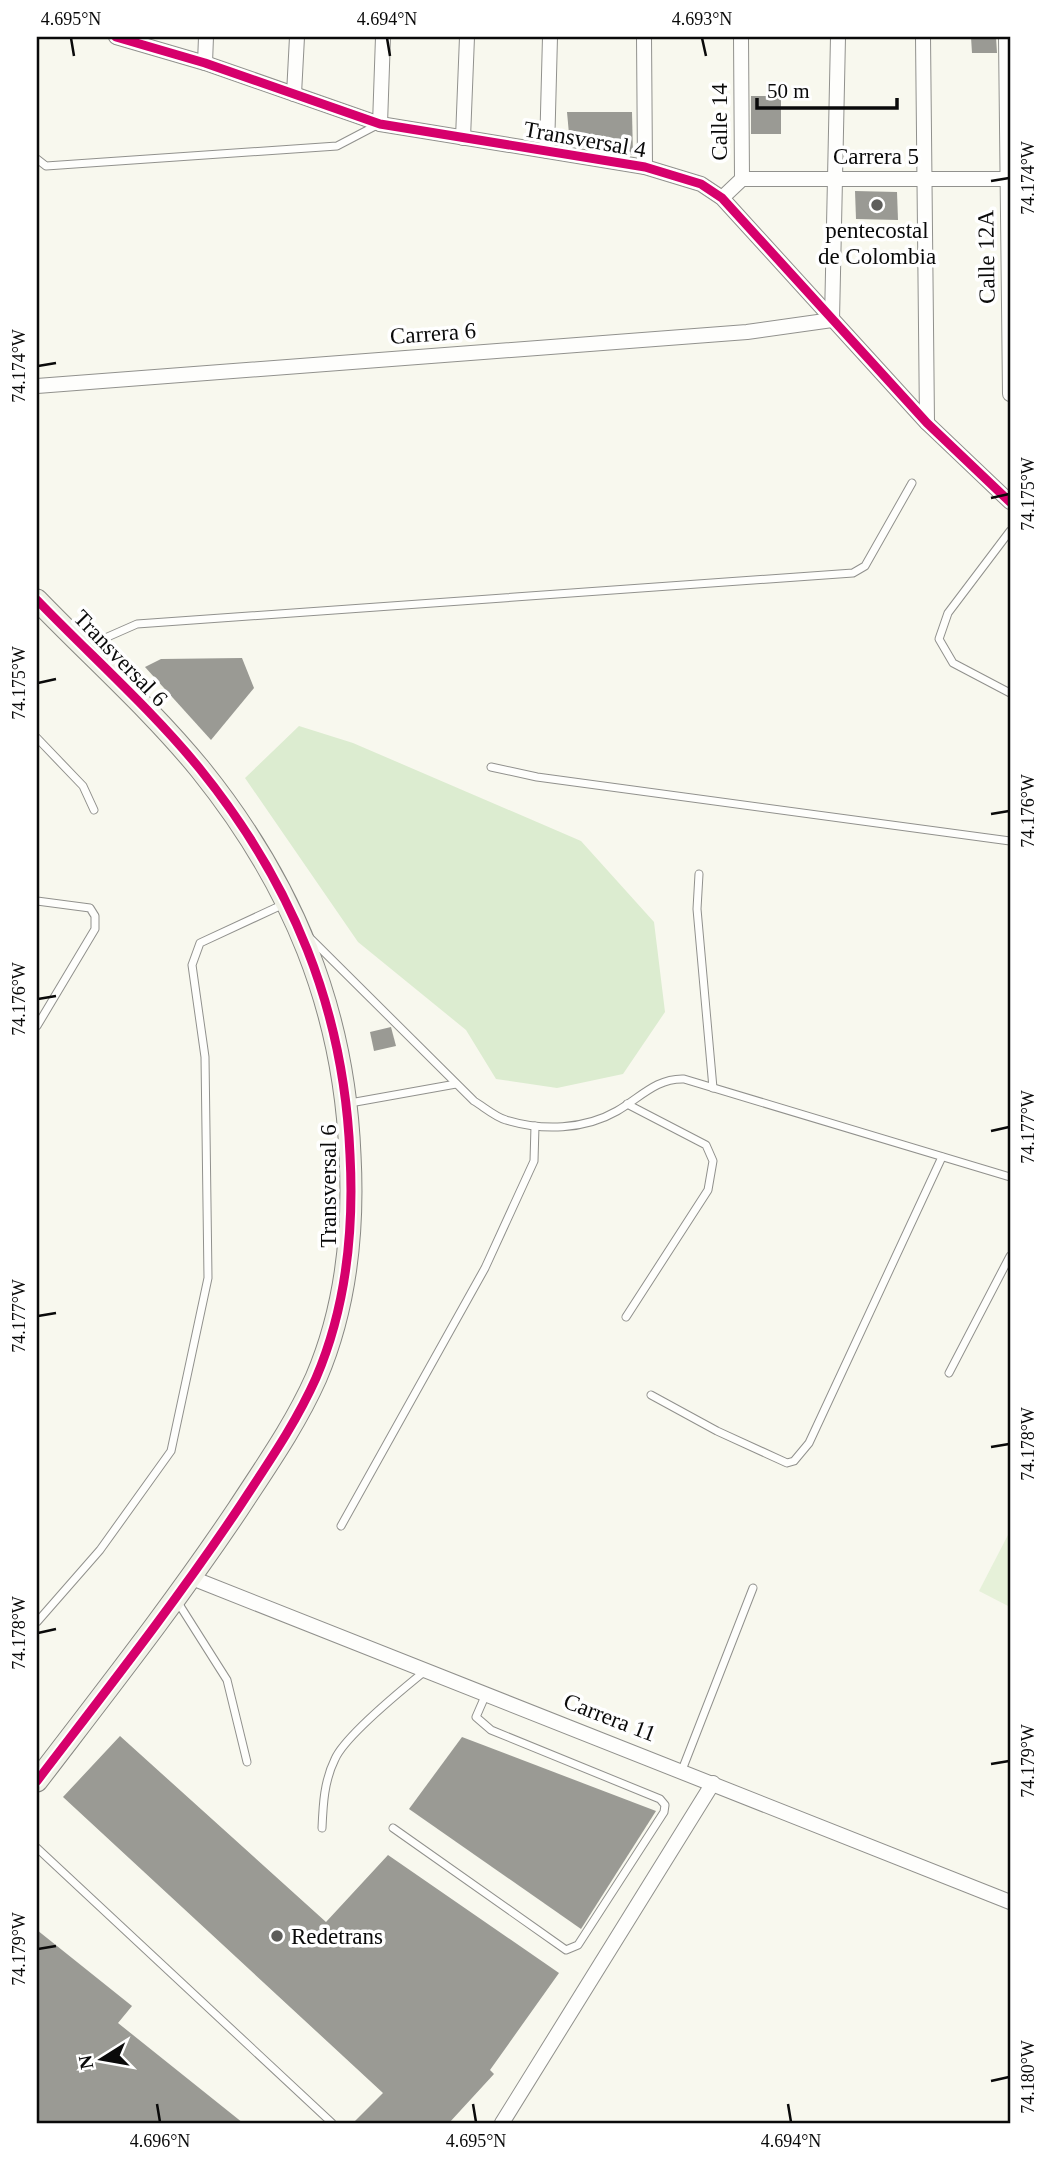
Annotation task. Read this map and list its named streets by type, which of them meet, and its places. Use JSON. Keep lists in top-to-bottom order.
{
  "streets": {
    "street": [
      "Calle 14",
      "Transversal 4",
      "Carrera 5",
      "Calle 12A",
      "Carrera 6",
      "Transversal 6",
      "Carrera 11"
    ]
  },
  "crossings": [
    ["Calle 14", "Transversal 4"],
    ["Calle 14", "Carrera 5"],
    ["Transversal 4", "Carrera 6"],
    ["Carrera 5", "Calle 12A"],
    ["Transversal 6", "Carrera 11"]
  ],
  "places": ["pentecostal de Colombia", "Redetrans"],
  "scale_bar": "50 m",
  "north": "left",
  "coordinates": [
    "4.695°N",
    "4.694°N",
    "4.693°N",
    "74.174°W",
    "74.175°W",
    "74.176°W",
    "74.177°W",
    "74.178°W",
    "74.179°W",
    "74.180°W",
    "4.696°N"
  ]
}
